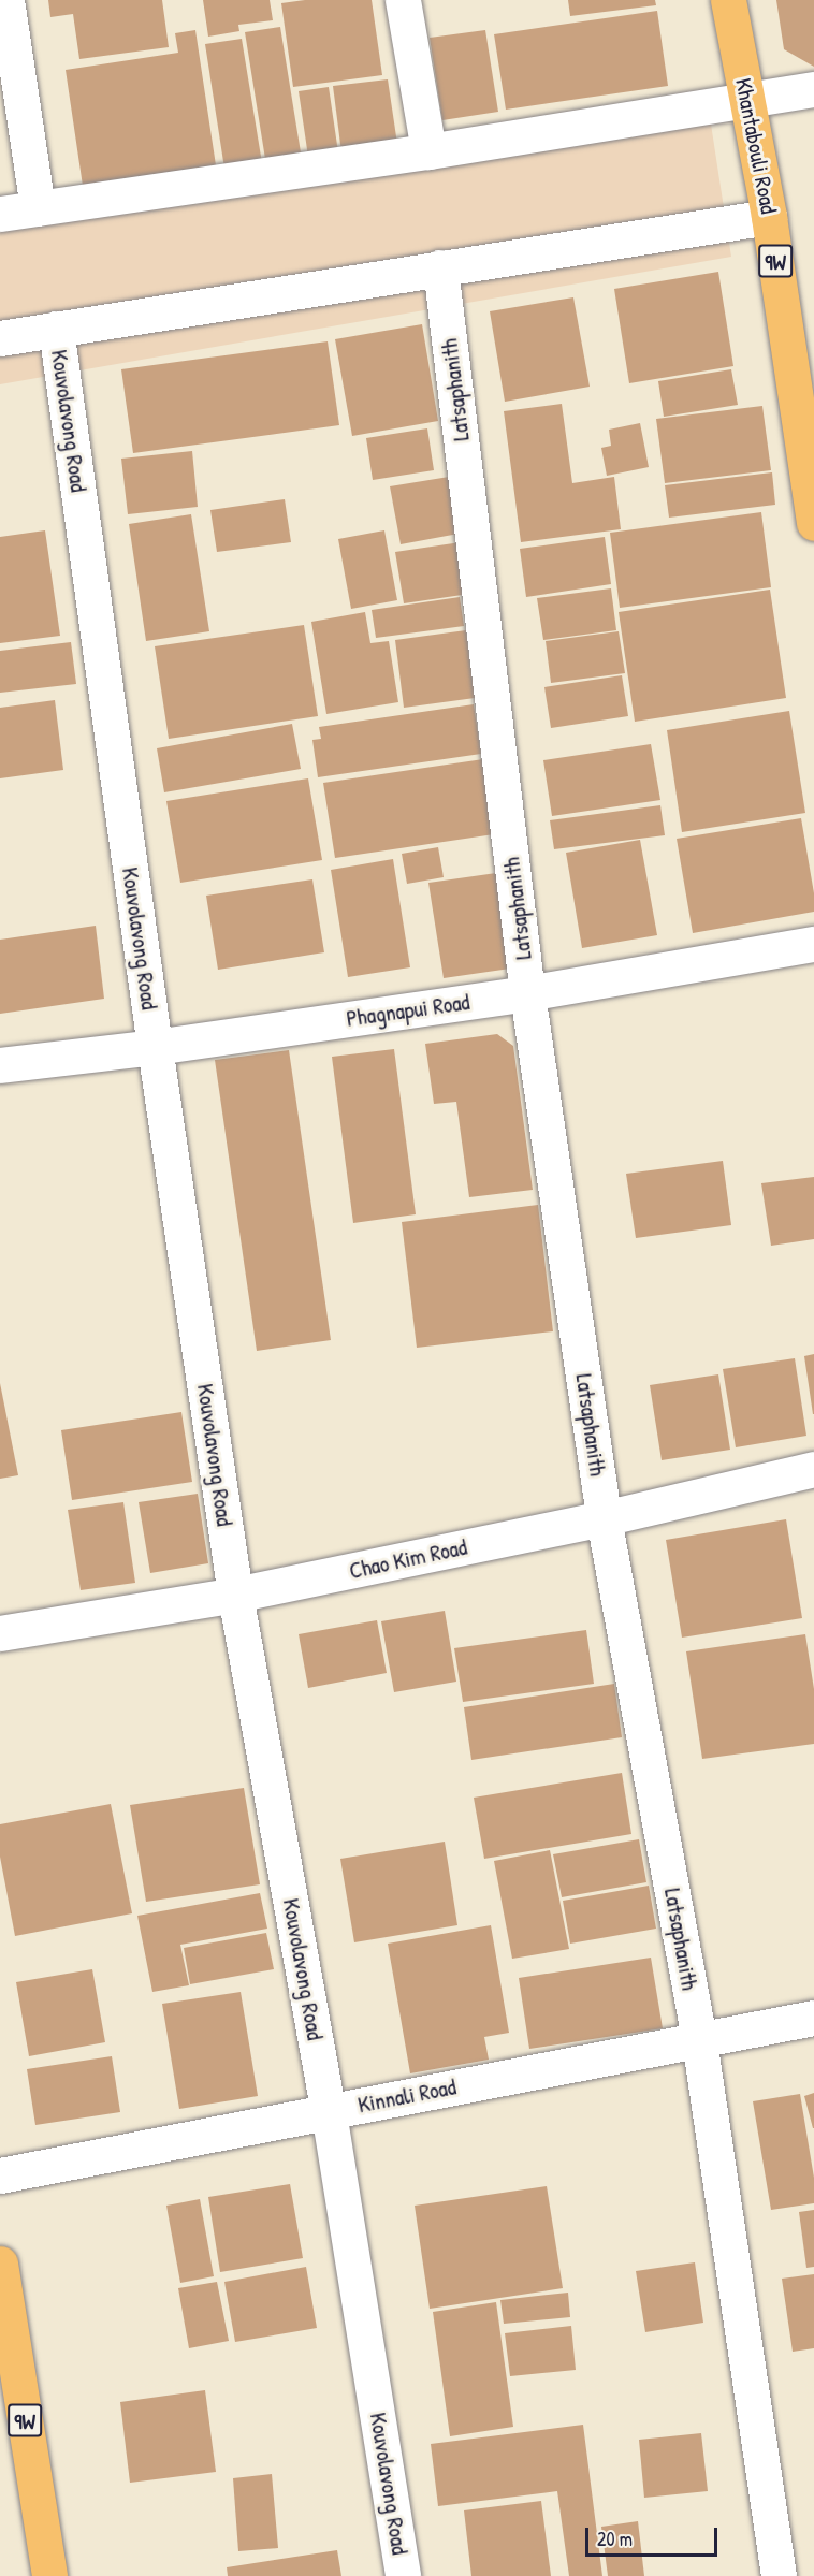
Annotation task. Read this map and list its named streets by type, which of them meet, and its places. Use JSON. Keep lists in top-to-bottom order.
{
  "streets": {
    "main road": ["Khantabouli Road", "9W"],
    "street": [
      "Latsaphanith",
      "Kouvolavong Road",
      "Phagnapui Road",
      "Chao Kim Road",
      "Kinnali Road"
    ]
  },
  "crossings": [
    ["Latsaphanith", "Phagnapui Road"],
    ["Latsaphanith", "Chao Kim Road"],
    ["Latsaphanith", "Kinnali Road"],
    ["Kouvolavong Road", "Phagnapui Road"],
    ["Kouvolavong Road", "Chao Kim Road"],
    ["Kouvolavong Road", "Kinnali Road"]
  ],
  "scale_bar": "20 m"
}
